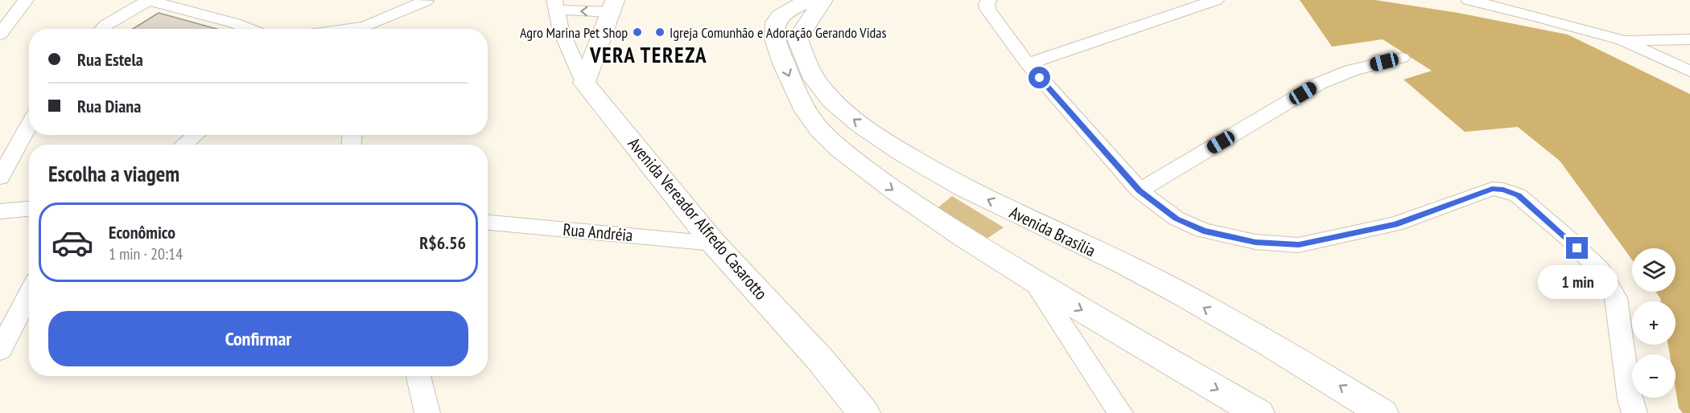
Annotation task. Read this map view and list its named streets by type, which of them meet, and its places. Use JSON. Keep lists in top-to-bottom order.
{
  "streets": {
    "street": ["Avenida Vereador Alfredo Casarotto", "Avenida Brasília", "Rua Andréia"]
  },
  "crossings": [
    ["Avenida Vereador Alfredo Casarotto", "Rua Andréia"]
  ],
  "districts": ["VERA TEREZA"],
  "places": ["Agro Marina Pet Shop", "Igreja Comunhão e Adoração Gerando Vidas"],
  "page": {
    "banner": ["Rua Estela", "Rua Diana"],
    "heading": "Escolha a viagem",
    "list": [
      {
        "name": "Econômico",
        "note": "1 min · 20:14",
        "value": "R$6.56"
      }
    ],
    "map_buttons": ["+", "−"],
    "bubble": "1 min",
    "buttons": "Confirmar"
  }
}
